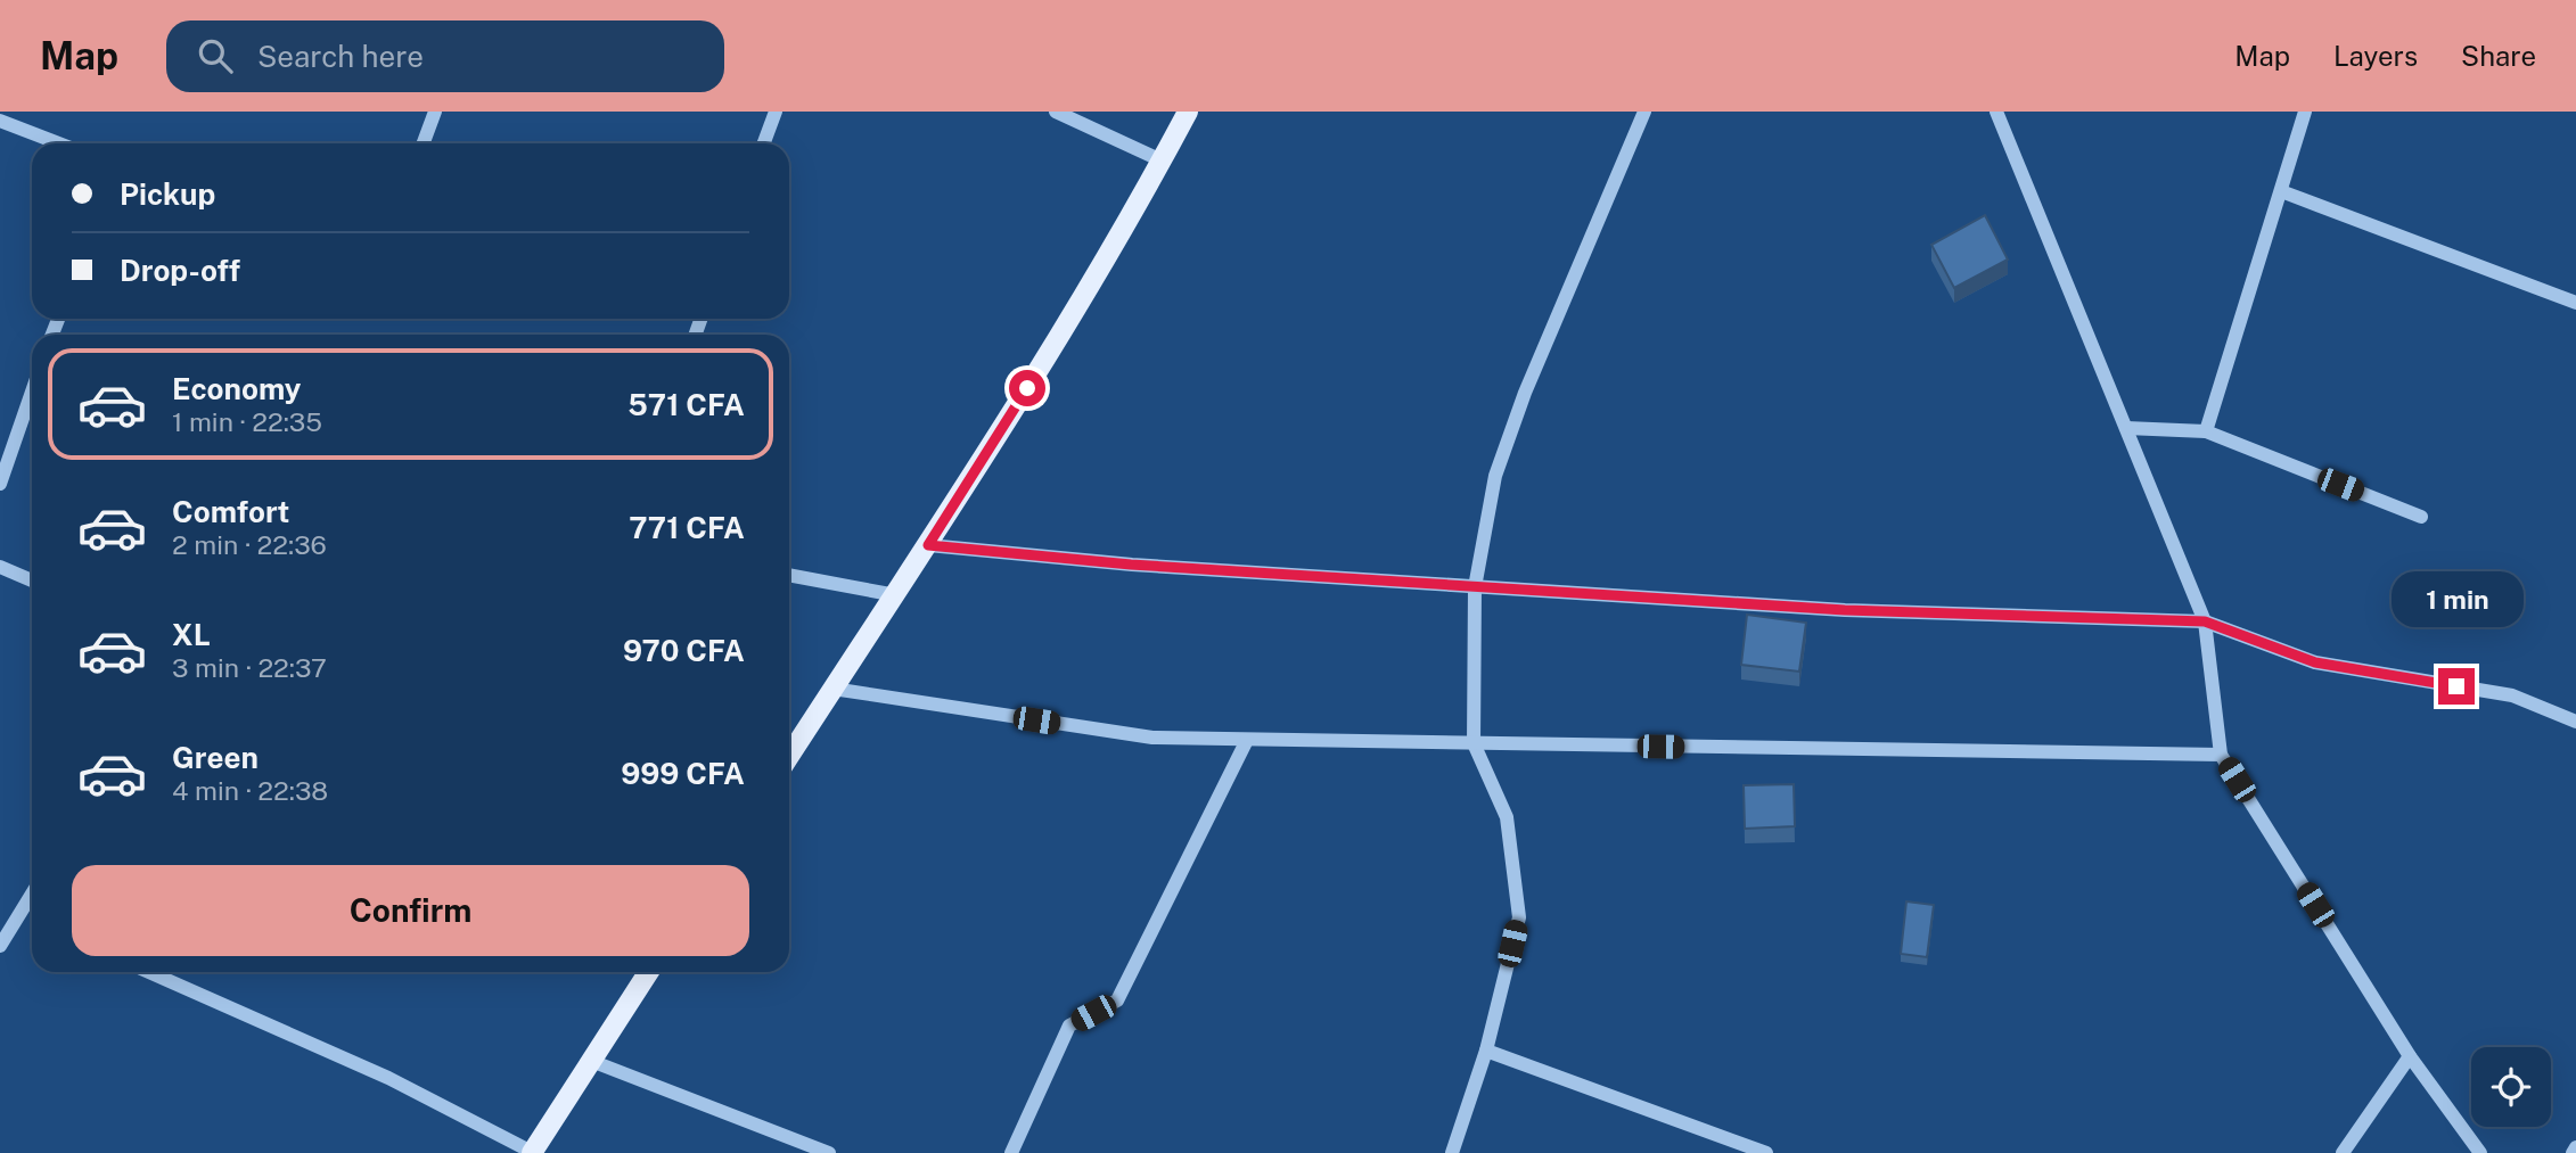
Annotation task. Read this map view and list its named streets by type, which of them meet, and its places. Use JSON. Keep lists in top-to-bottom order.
{
  "page": {
    "header": "Map",
    "search": "Search here",
    "nav": ["Map", "Layers", "Share"],
    "banner": ["Pickup", "Drop-off"],
    "list": [
      {
        "name": "Economy",
        "note": "1 min · 22:35",
        "value": "571 CFA"
      },
      {
        "name": "Comfort",
        "note": "2 min · 22:36",
        "value": "771 CFA"
      },
      {
        "name": "XL",
        "note": "3 min · 22:37",
        "value": "970 CFA"
      },
      {
        "name": "Green",
        "note": "4 min · 22:38",
        "value": "999 CFA"
      }
    ],
    "bubble": "1 min",
    "buttons": "Confirm"
  }
}
